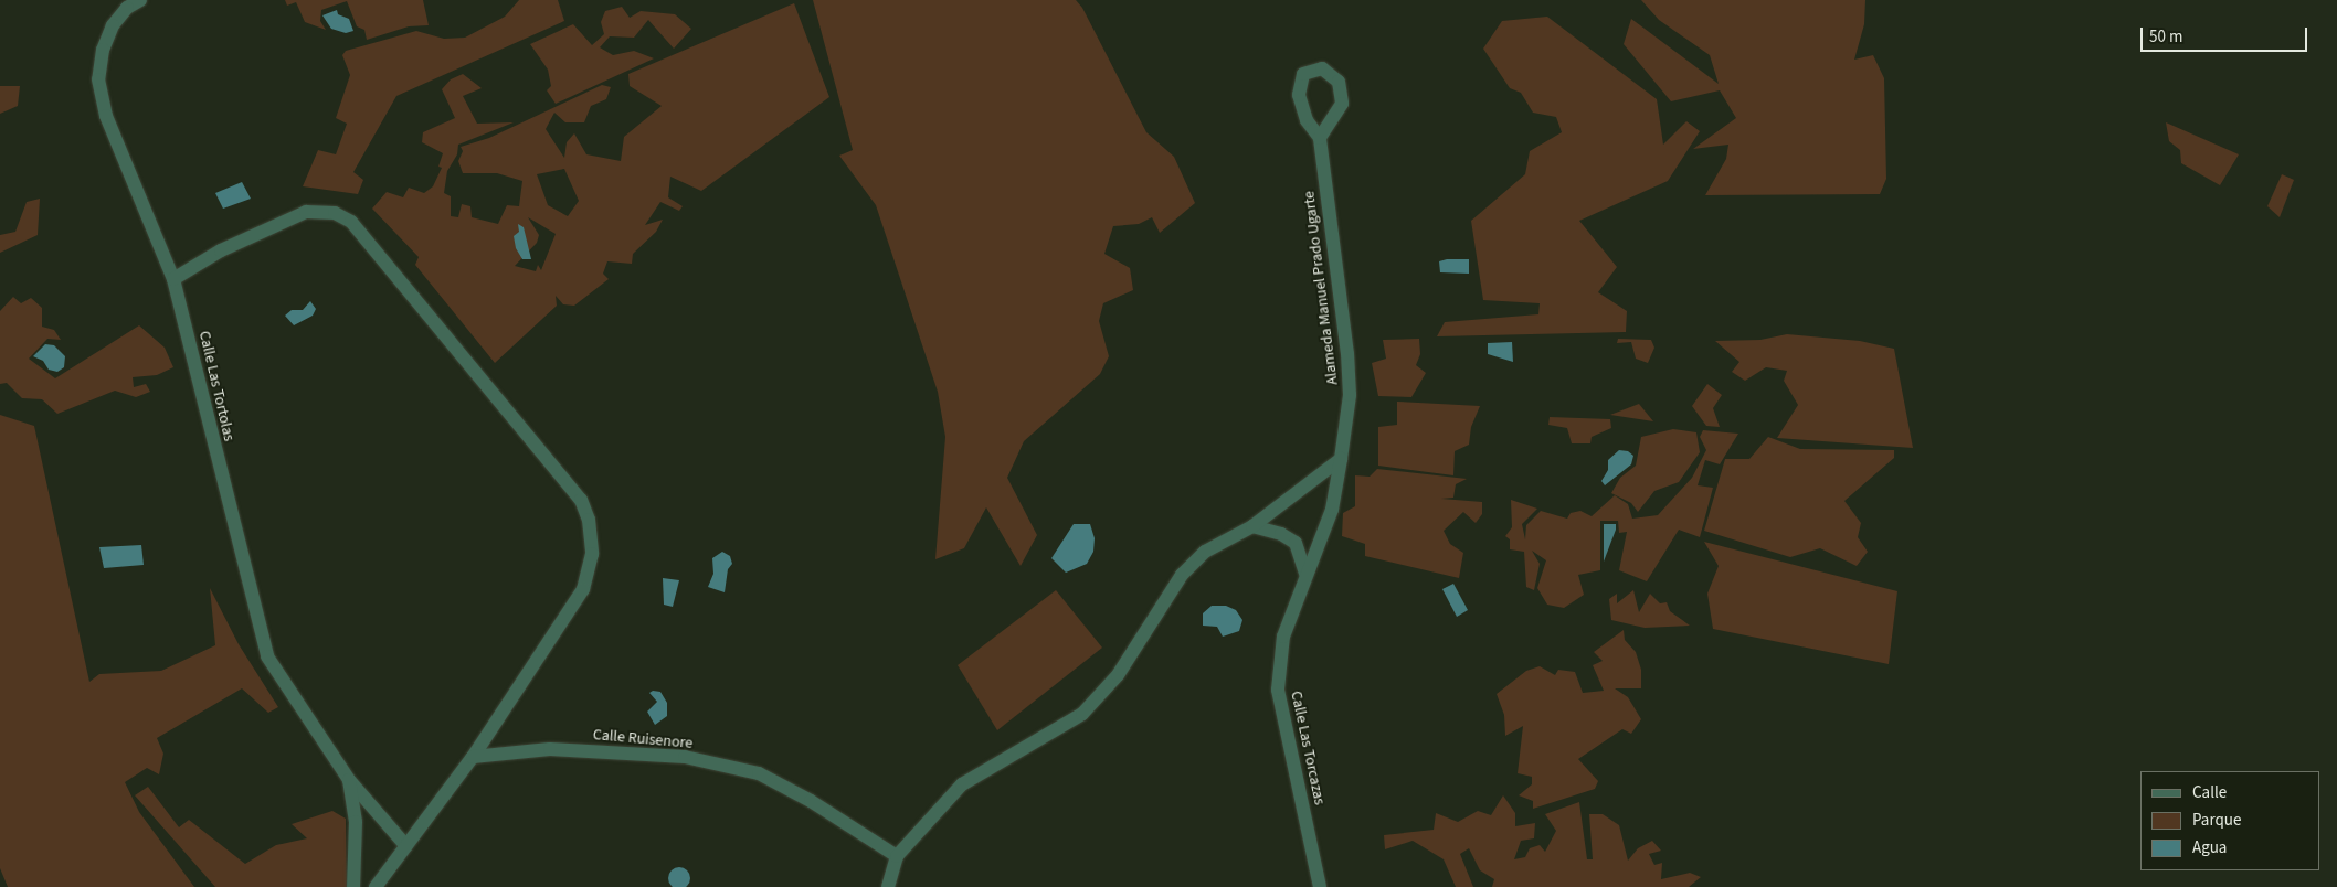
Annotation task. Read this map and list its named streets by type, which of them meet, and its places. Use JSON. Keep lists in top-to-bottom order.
{
  "streets": {
    "street": [
      "Alameda Manuel Prado Ugarte",
      "Calle Las Tortolas",
      "Calle Ruisenore",
      "Calle Las Torcazas"
    ]
  },
  "crossings": [
    ["Alameda Manuel Prado Ugarte", "Calle Las Torcazas"]
  ],
  "legend": ["Calle", "Parque", "Agua"],
  "scale_bar": "50 m"
}
